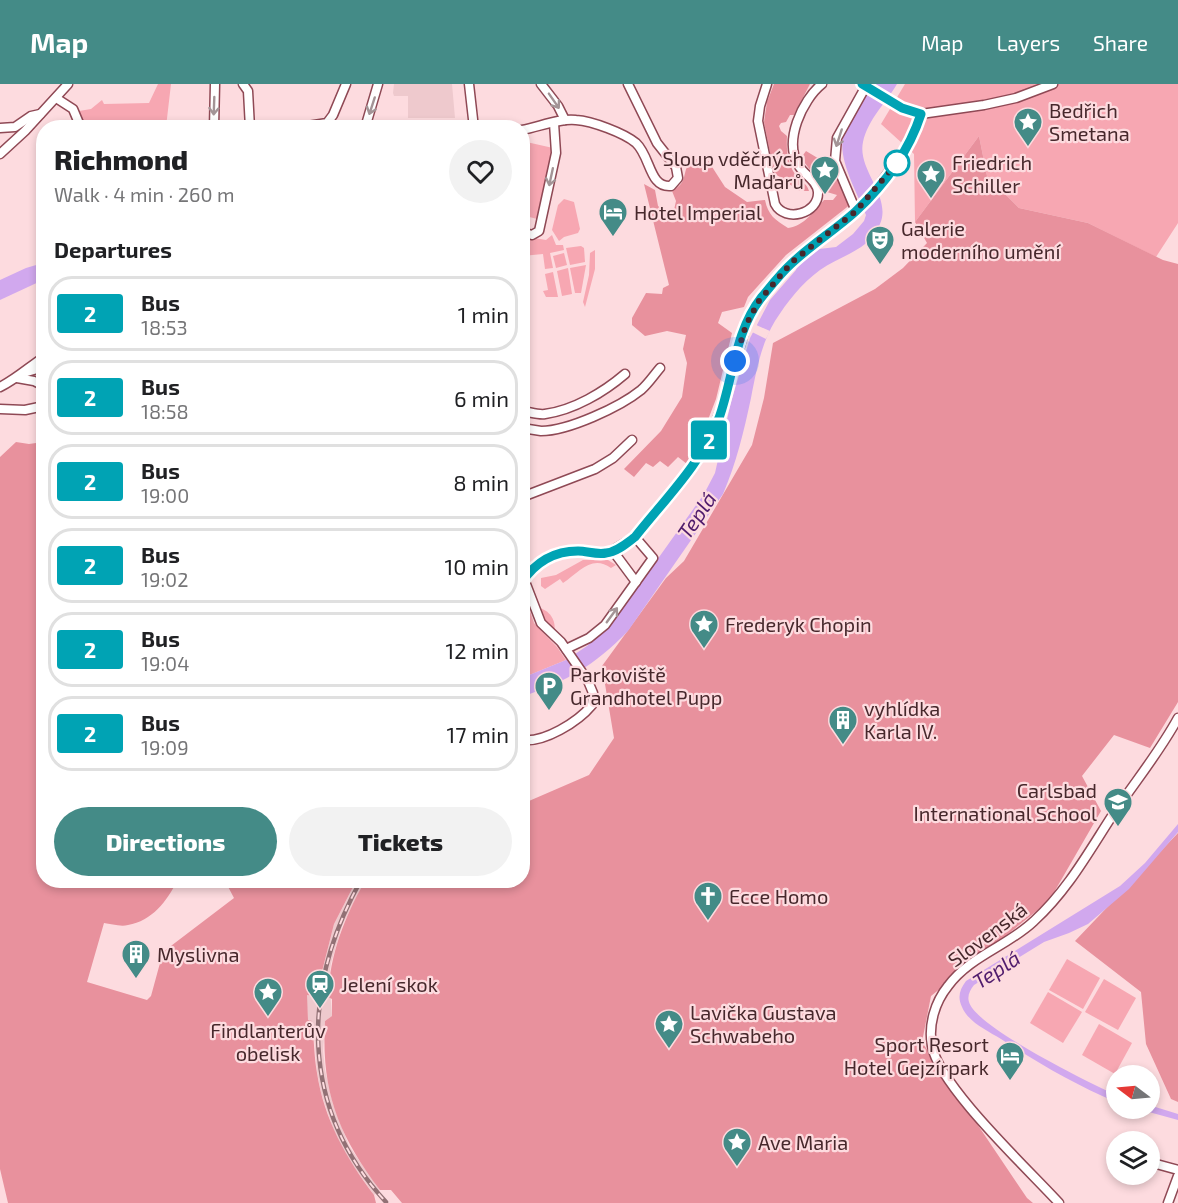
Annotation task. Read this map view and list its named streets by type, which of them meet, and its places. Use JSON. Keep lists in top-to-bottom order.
{
  "streets": {
    "street": ["Slovenská"]
  },
  "water": ["Teplá"],
  "places": {
    "place": [
      "Bedřich Smetana",
      "Sloup vděčných Maďarů",
      "Friedrich Schiller",
      "Frederyk Chopin",
      "Findlanterův obelisk",
      "Lavička Gustava Schwabeho",
      "Ave Maria"
    ],
    "hotel": ["Hotel Imperial", "Sport Resort Hotel Gejzírpark"],
    "theatre": ["Galerie moderního umění"],
    "parking": ["Parkoviště Grandhotel Pupp"],
    "building": ["vyhlídka Karla IV.", "Myslivna"],
    "school or university": ["Carlsbad International School"],
    "church": ["Ecce Homo"],
    "station": ["Jelení skok"]
  },
  "lines": ["bus line 2"],
  "north": "left",
  "page": {
    "header": "Map",
    "nav": ["Map", "Layers", "Share"],
    "on_map": "2",
    "heading": [
      ["Richmond", "Walk · 4 min · 260 m"],
      "Departures"
    ],
    "list": [
      {
        "mark": "2",
        "name": "Bus",
        "note": "18:53",
        "value": "1 min"
      },
      {
        "mark": "2",
        "name": "Bus",
        "note": "18:58",
        "value": "6 min"
      },
      {
        "mark": "2",
        "name": "Bus",
        "note": "19:00",
        "value": "8 min"
      },
      {
        "mark": "2",
        "name": "Bus",
        "note": "19:02",
        "value": "10 min"
      },
      {
        "mark": "2",
        "name": "Bus",
        "note": "19:04",
        "value": "12 min"
      },
      {
        "mark": "2",
        "name": "Bus",
        "note": "19:09",
        "value": "17 min"
      }
    ],
    "buttons": ["Directions", "Tickets"]
  }
}
